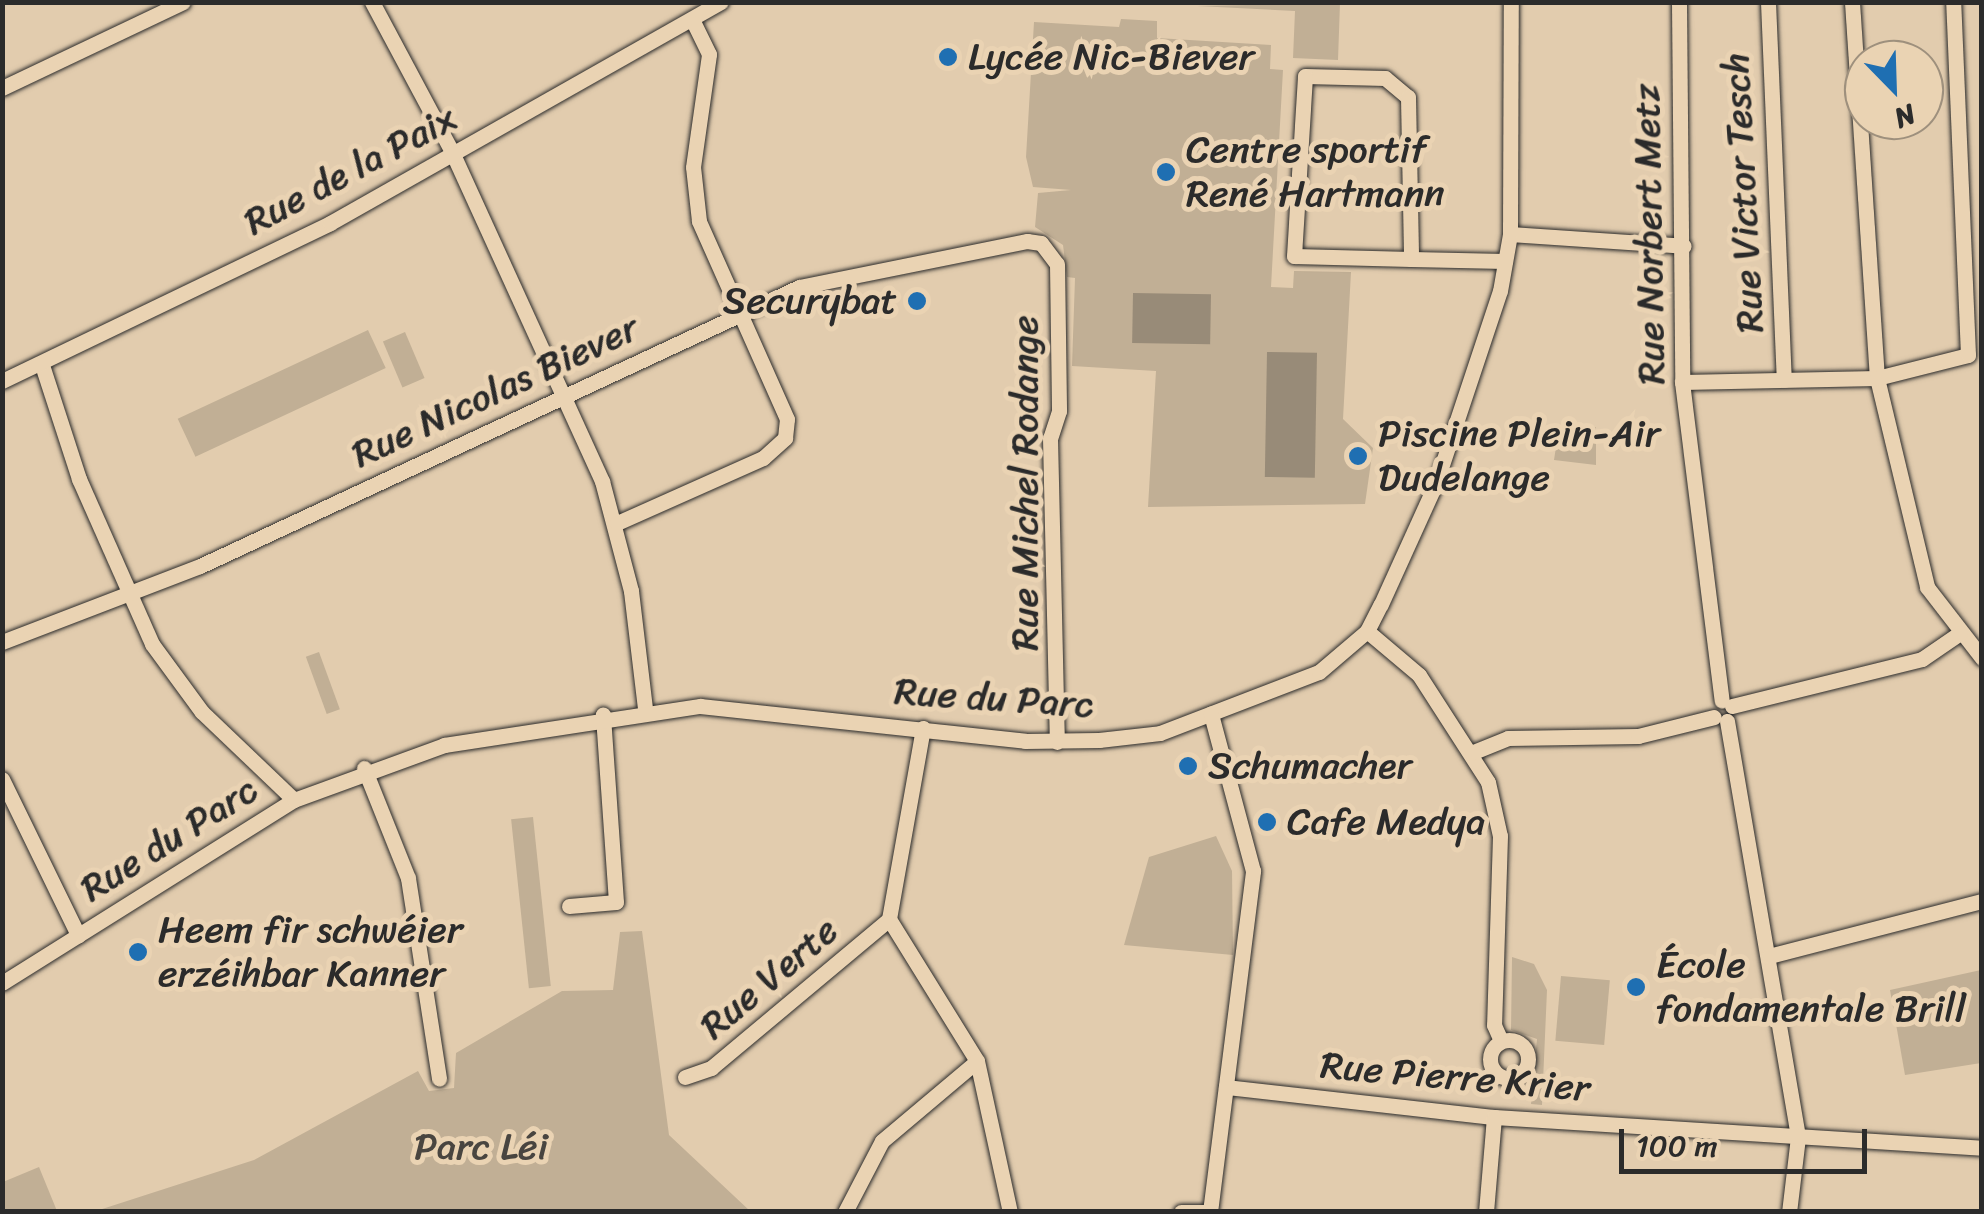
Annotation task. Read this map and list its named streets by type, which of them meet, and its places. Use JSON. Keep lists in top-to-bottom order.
{
  "streets": {
    "street": [
      "Rue de la Paix",
      "Rue Victor Tesch",
      "Rue Norbert Metz",
      "Rue Nicolas Biever",
      "Rue Michel Rodange",
      "Rue du Parc",
      "Rue Verte",
      "Rue Pierre Krier"
    ]
  },
  "crossings": [
    ["Rue Norbert Metz", "Rue Pierre Krier"],
    ["Rue Nicolas Biever", "Rue Michel Rodange"],
    ["Rue Michel Rodange", "Rue du Parc"]
  ],
  "parks": ["Parc Léi"],
  "places": [
    "Lycée Nic-Biever",
    "Centre sportif René Hartmann",
    "Securybat",
    "Piscine Plein-Air Dudelange",
    "Schumacher",
    "Cafe Medya",
    "Heem fir schwéier erzéihbar Kanner",
    "École fondamentale Brill"
  ],
  "scale_bar": "100 m",
  "north": "bottom right"
}
